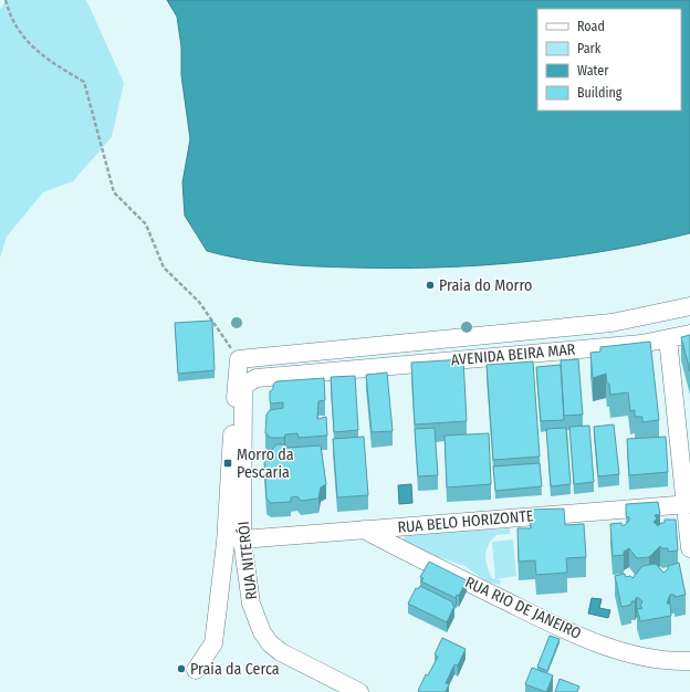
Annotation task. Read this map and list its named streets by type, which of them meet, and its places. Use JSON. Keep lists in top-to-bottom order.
{
  "streets": {
    "street": [
      "AVENIDA BEIRA MAR",
      "RUA BELO HORIZONTE",
      "RUA NITERÓI",
      "RUA RIO DE JANEIRO"
    ]
  },
  "crossings": [
    ["AVENIDA BEIRA MAR", "RUA NITERÓI"],
    ["RUA BELO HORIZONTE", "RUA NITERÓI"],
    ["RUA BELO HORIZONTE", "RUA RIO DE JANEIRO"]
  ],
  "places": {
    "other": ["Praia do Morro", "Praia da Cerca"],
    "transit": ["Morro da Pescaria"]
  },
  "legend": [
    "Road",
    "Park",
    "Water",
    "Building"
  ]
}
